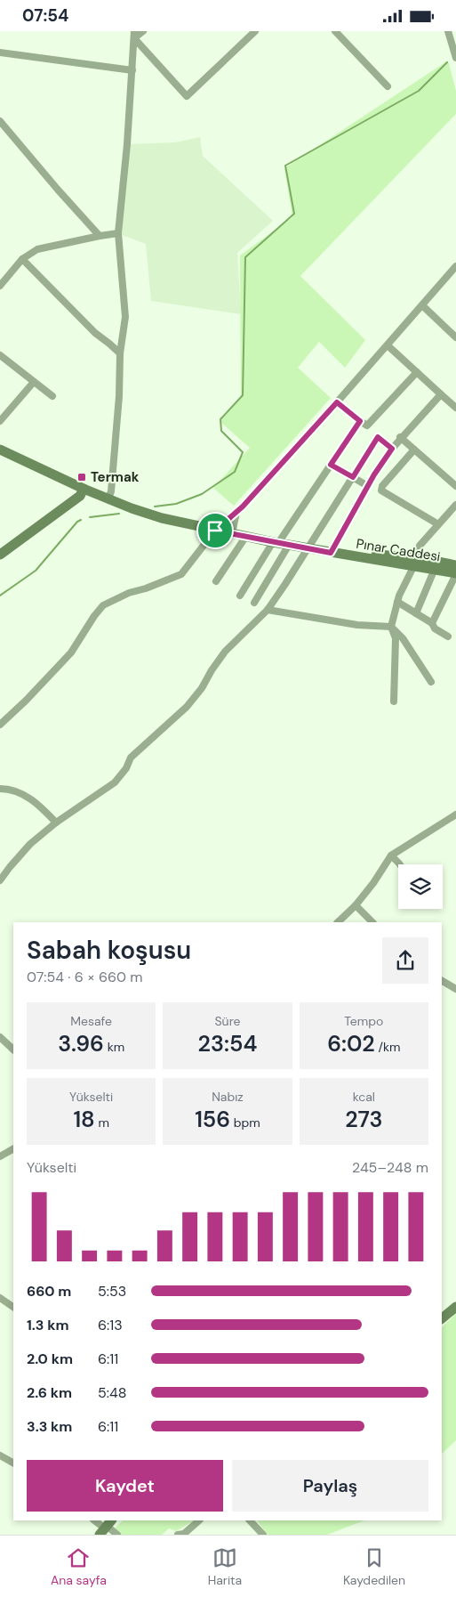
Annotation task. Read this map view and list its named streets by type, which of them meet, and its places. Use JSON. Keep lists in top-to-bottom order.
{
  "streets": {
    "main road": ["Pınar Caddesi"]
  },
  "places": {
    "transit": ["Termak"]
  },
  "page": {
    "status": "07:54",
    "heading": ["Sabah koşusu", "07:54 · 6 × 660 m"],
    "stats": [
      ["Mesafe", "3.96 km"],
      ["Süre", "23:54"],
      ["Tempo", "6:02 /km"],
      ["Yükselti", "18 m"],
      ["Nabız", "156 bpm"],
      ["kcal", "273"]
    ],
    "chart": ["Yükselti", "245–248 m"],
    "list": [
      {
        "name": "660 m",
        "note": "5:53"
      },
      {
        "name": "1.3 km",
        "note": "6:13"
      },
      {
        "name": "2.0 km",
        "note": "6:11"
      },
      {
        "name": "2.6 km",
        "note": "5:48"
      },
      {
        "name": "3.3 km",
        "note": "6:11"
      }
    ],
    "buttons": ["Kaydet", "Paylaş"],
    "tabs": ["Ana sayfa", "Harita", "Kaydedilen"]
  }
}
